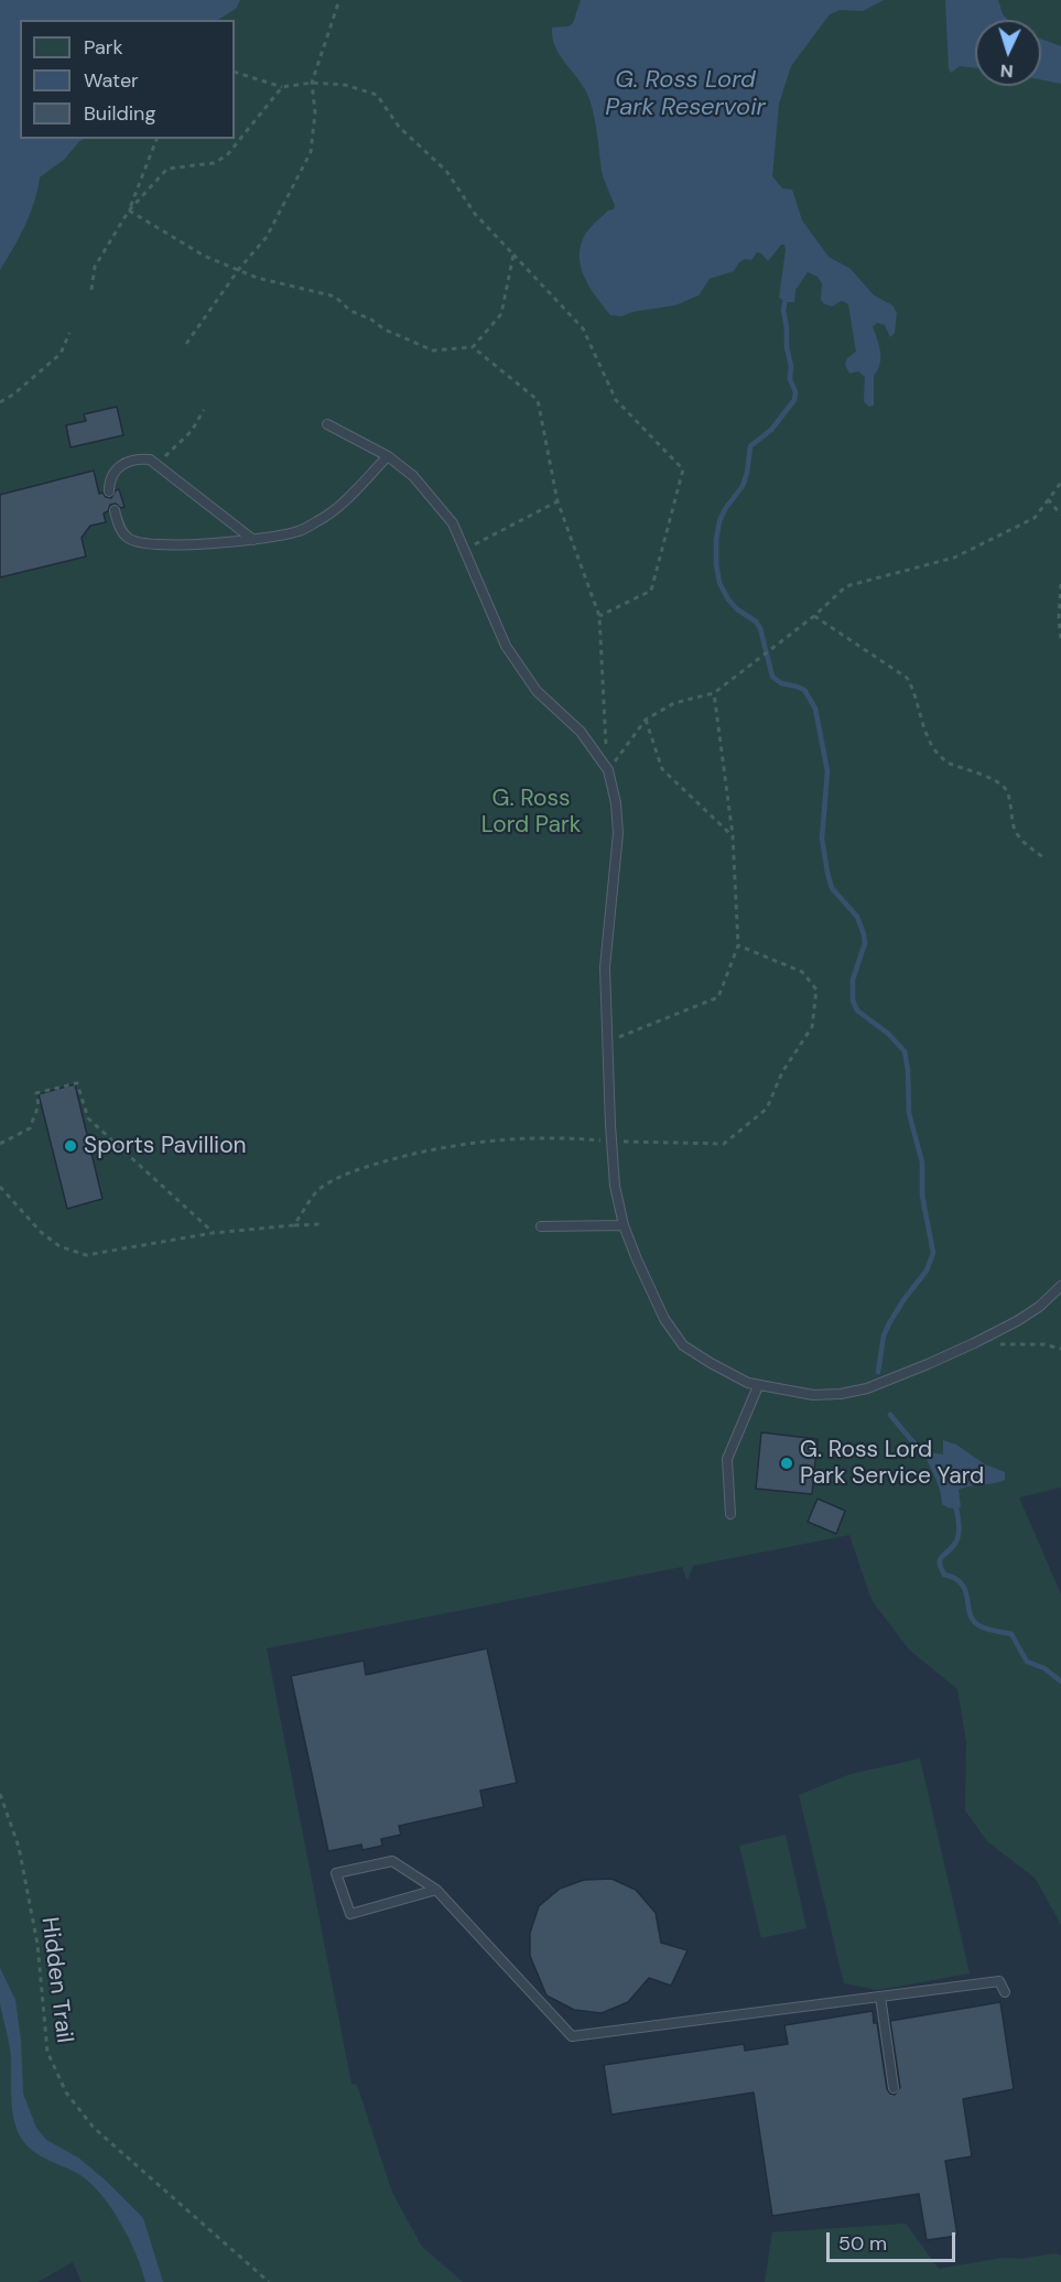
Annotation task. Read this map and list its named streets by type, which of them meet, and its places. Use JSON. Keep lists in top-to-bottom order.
{
  "streets": {
    "path": ["Hidden Trail"]
  },
  "water": ["G. Ross Lord Park Reservoir"],
  "parks": ["G. Ross Lord Park"],
  "places": ["Sports Pavillion", "G. Ross Lord Park Service Yard"],
  "legend": ["Park", "Water", "Building"],
  "scale_bar": "50 m",
  "north": "bottom"
}
